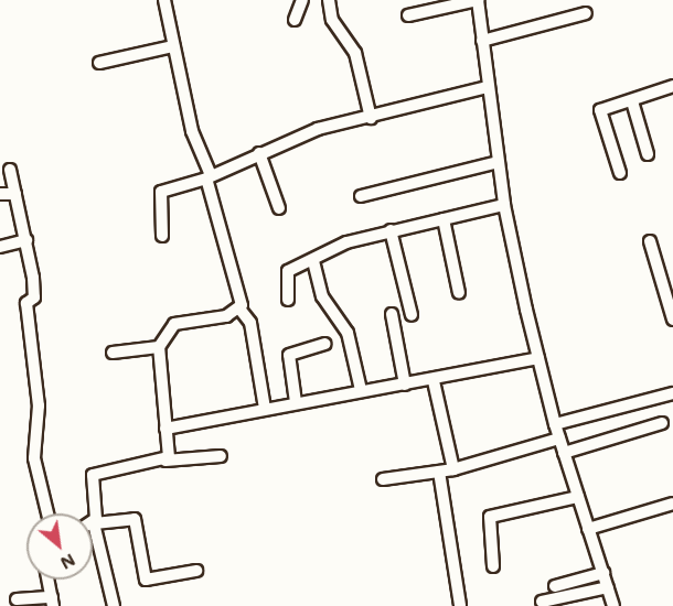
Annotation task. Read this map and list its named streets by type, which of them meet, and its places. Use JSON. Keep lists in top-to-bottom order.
{
  "north": "bottom right"
}
